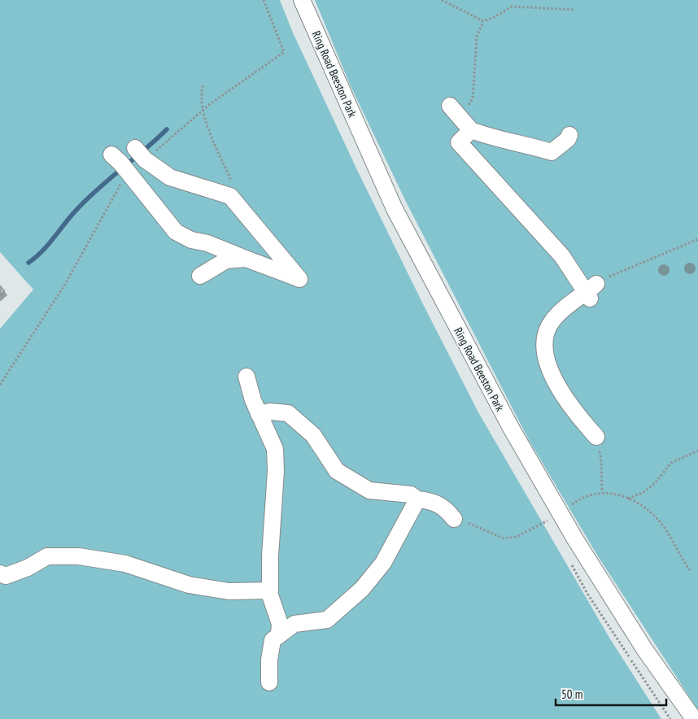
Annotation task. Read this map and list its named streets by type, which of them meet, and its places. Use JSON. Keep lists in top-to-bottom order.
{
  "streets": {
    "street": ["Ring Road Beeston Park"]
  },
  "scale_bar": "50 m"
}
